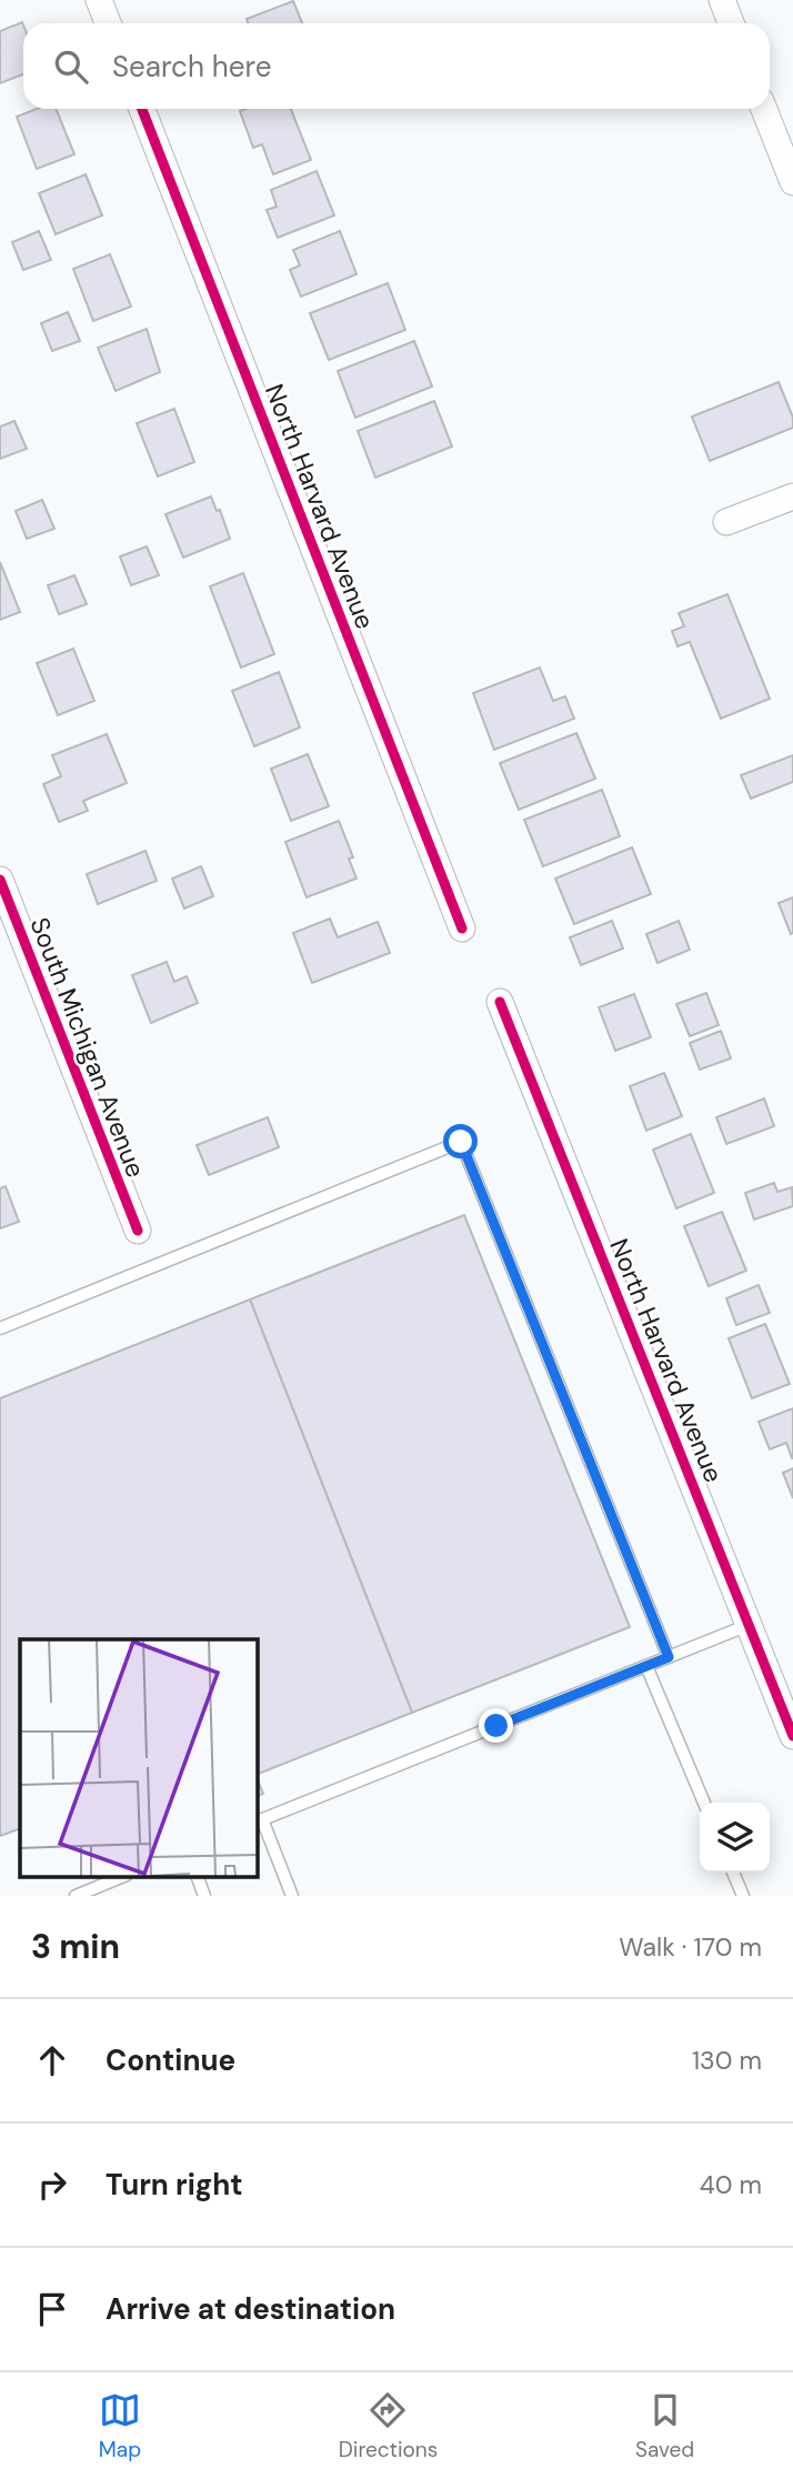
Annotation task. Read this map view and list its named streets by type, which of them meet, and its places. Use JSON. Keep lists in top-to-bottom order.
{
  "streets": {
    "street": ["North Harvard Avenue", "South Michigan Avenue"]
  },
  "page": {
    "search": "Search here",
    "heading": ["3 min", "Walk · 170 m"],
    "list": [
      ["Continue", "130 m"],
      ["Turn right", "40 m"],
      "Arrive at destination"
    ],
    "nav": ["Map", "Directions", "Saved"]
  }
}
